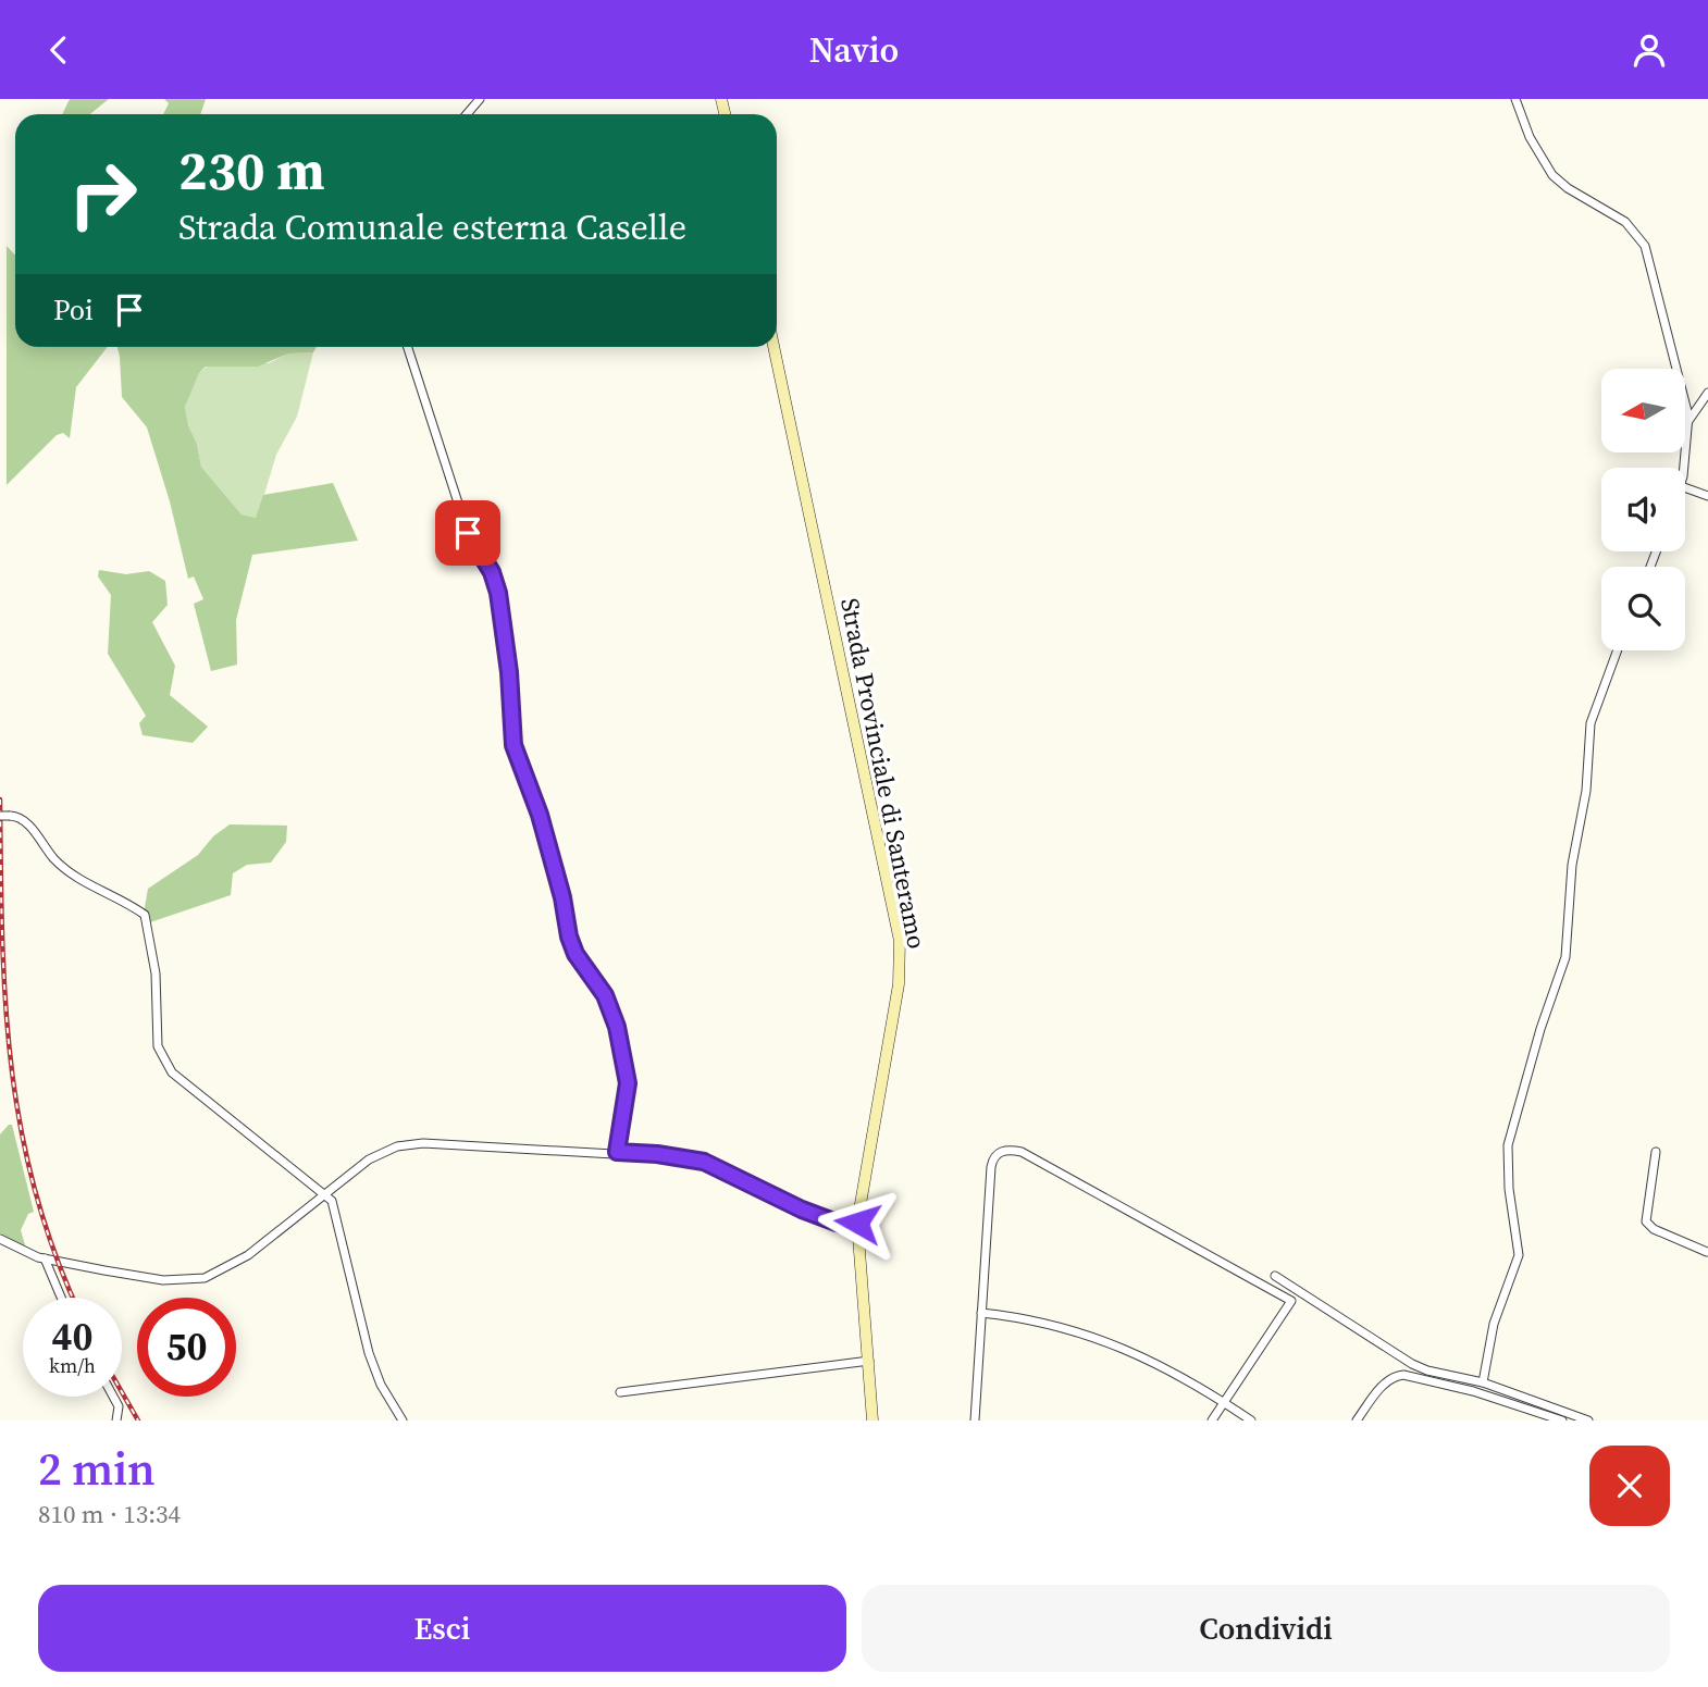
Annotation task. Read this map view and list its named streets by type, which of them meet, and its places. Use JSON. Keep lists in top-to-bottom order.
{
  "streets": {
    "main road": ["Strada Provinciale di Santeramo"]
  },
  "north": "left",
  "page": {
    "header": "Navio",
    "turn": ["230 m", "Strada Comunale esterna Caselle"],
    "then": "Poi",
    "speed": "40 km/h",
    "limit": "50",
    "heading": ["2 min", "810 m · 13:34"],
    "buttons": ["Esci", "Condividi"]
  }
}
